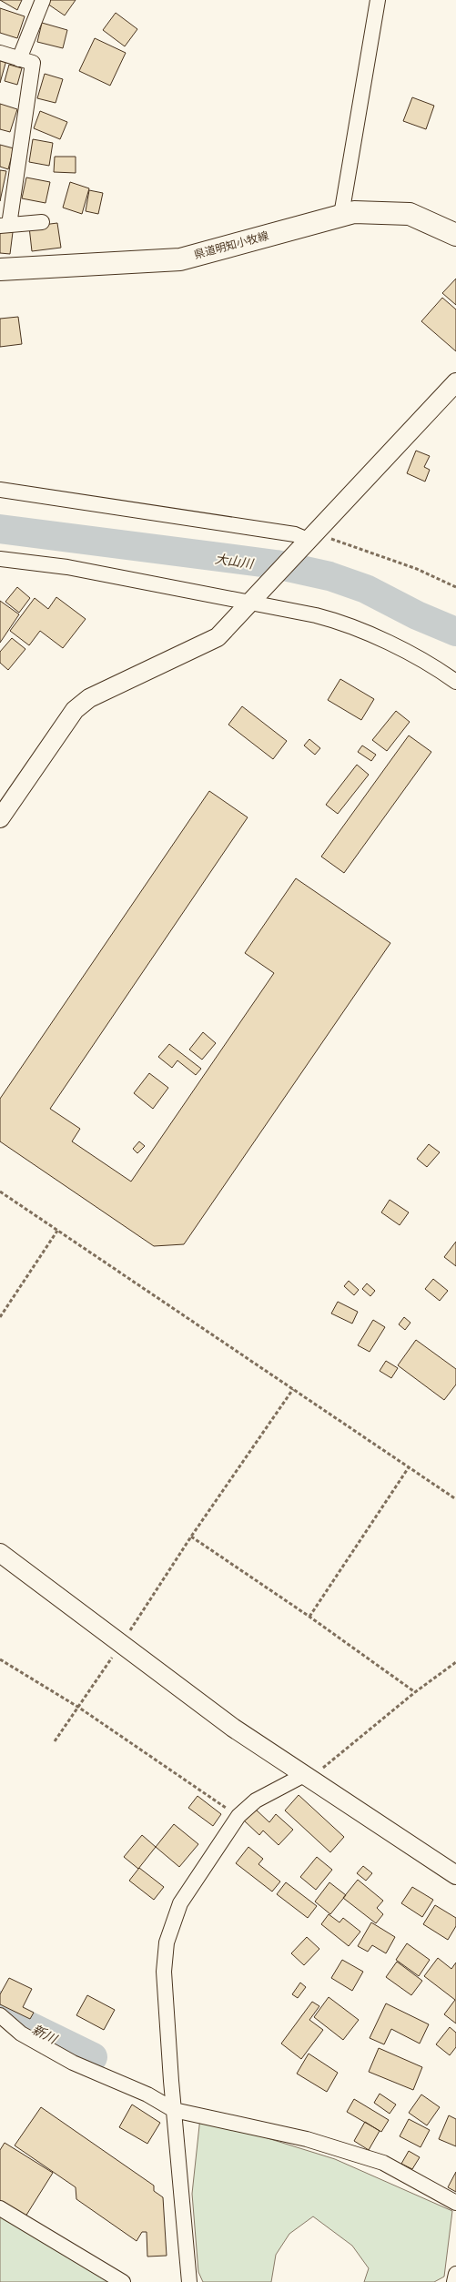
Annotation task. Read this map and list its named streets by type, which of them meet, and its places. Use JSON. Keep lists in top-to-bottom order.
{
  "streets": {
    "main road": ["県道明知小牧線"]
  },
  "water": ["大山川", "新川"]
}
